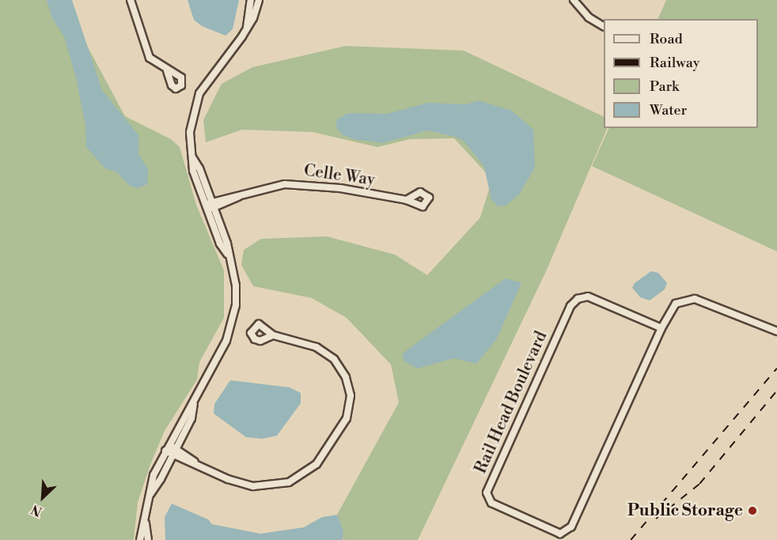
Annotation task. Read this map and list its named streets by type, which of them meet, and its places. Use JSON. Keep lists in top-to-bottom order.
{
  "streets": {
    "street": ["Celle Way", "Rail Head Boulevard"]
  },
  "places": ["Public Storage"],
  "legend": [
    "Road",
    "Railway",
    "Park",
    "Water"
  ],
  "north": "bottom left"
}
